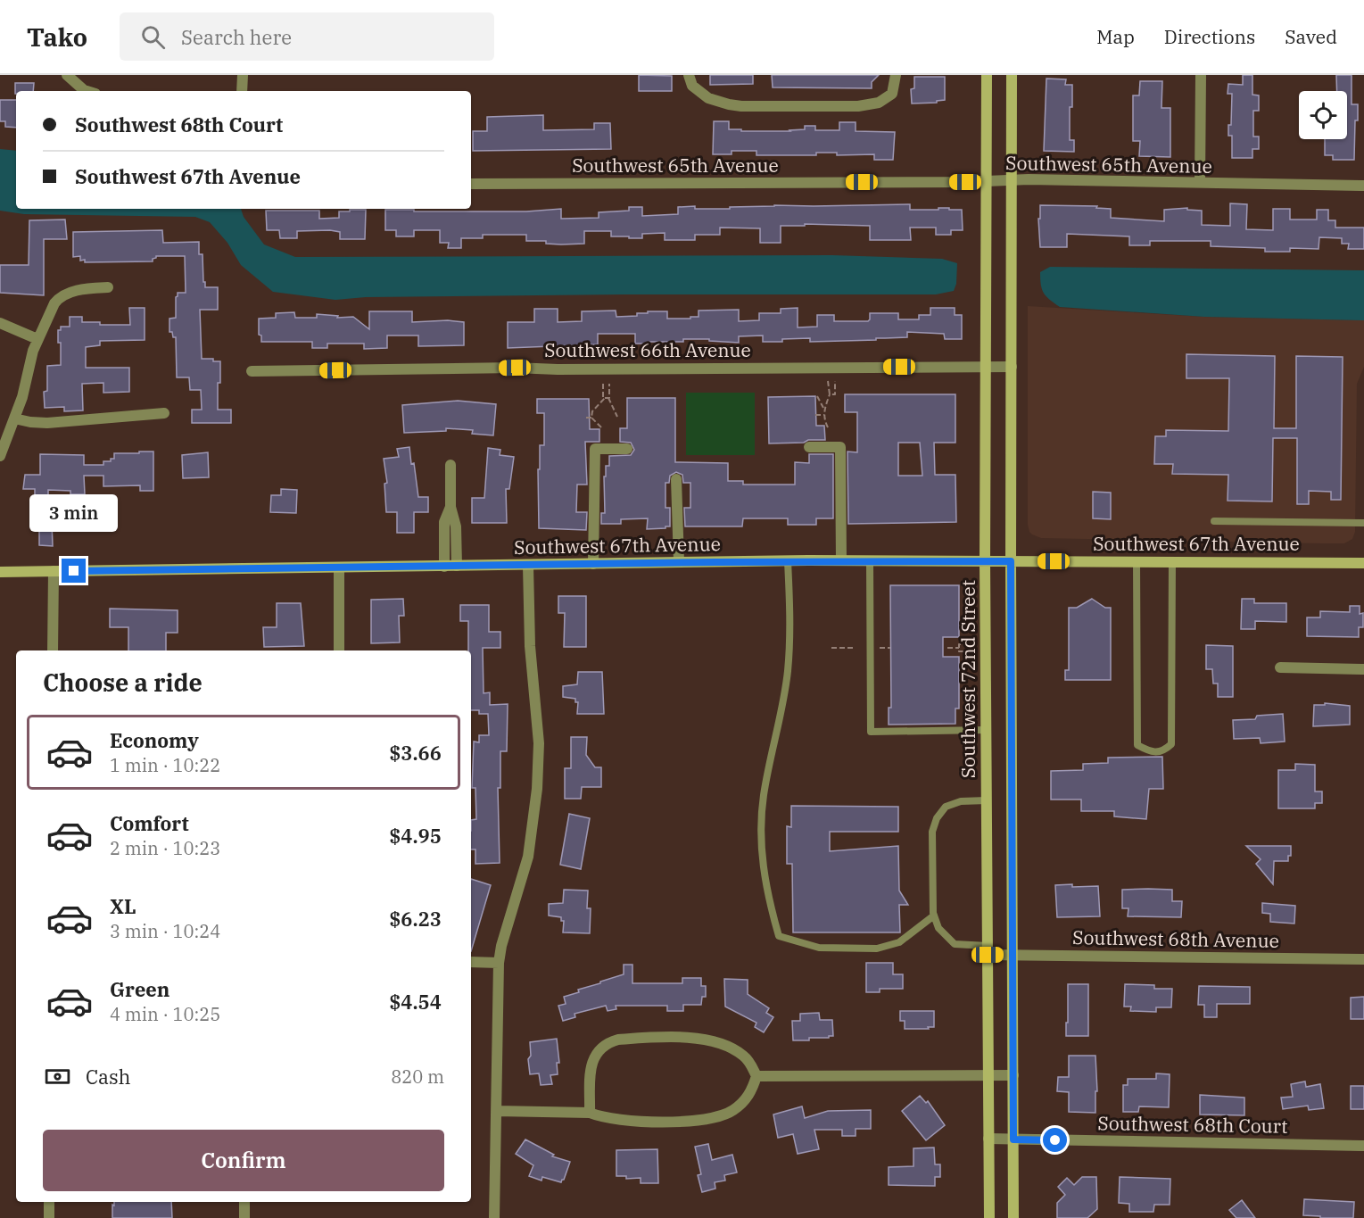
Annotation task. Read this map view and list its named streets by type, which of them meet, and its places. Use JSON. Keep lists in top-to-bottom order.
{
  "streets": {
    "main road": ["Southwest 67th Avenue", "Southwest 72nd Street"],
    "street": [
      "Southwest 65th Avenue",
      "Southwest 66th Avenue",
      "Southwest 68th Avenue",
      "Southwest 68th Court"
    ]
  },
  "crossings": [
    ["Southwest 65th Avenue", "Southwest 72nd Street"],
    ["Southwest 66th Avenue", "Southwest 72nd Street"],
    ["Southwest 67th Avenue", "Southwest 72nd Street"],
    ["Southwest 72nd Street", "Southwest 68th Avenue"],
    ["Southwest 72nd Street", "Southwest 68th Court"]
  ],
  "page": {
    "header": "Tako",
    "search": "Search here",
    "nav": ["Map", "Directions", "Saved"],
    "banner": ["Southwest 68th Court", "Southwest 67th Avenue"],
    "bubble": "3 min",
    "heading": "Choose a ride",
    "list": [
      {
        "name": "Economy",
        "note": "1 min · 10:22",
        "value": "$3.66"
      },
      {
        "name": "Comfort",
        "note": "2 min · 10:23",
        "value": "$4.95"
      },
      {
        "name": "XL",
        "note": "3 min · 10:24",
        "value": "$6.23"
      },
      {
        "name": "Green",
        "note": "4 min · 10:25",
        "value": "$4.54"
      }
    ],
    "pay": ["Cash", "820 m"],
    "buttons": "Confirm"
  }
}
